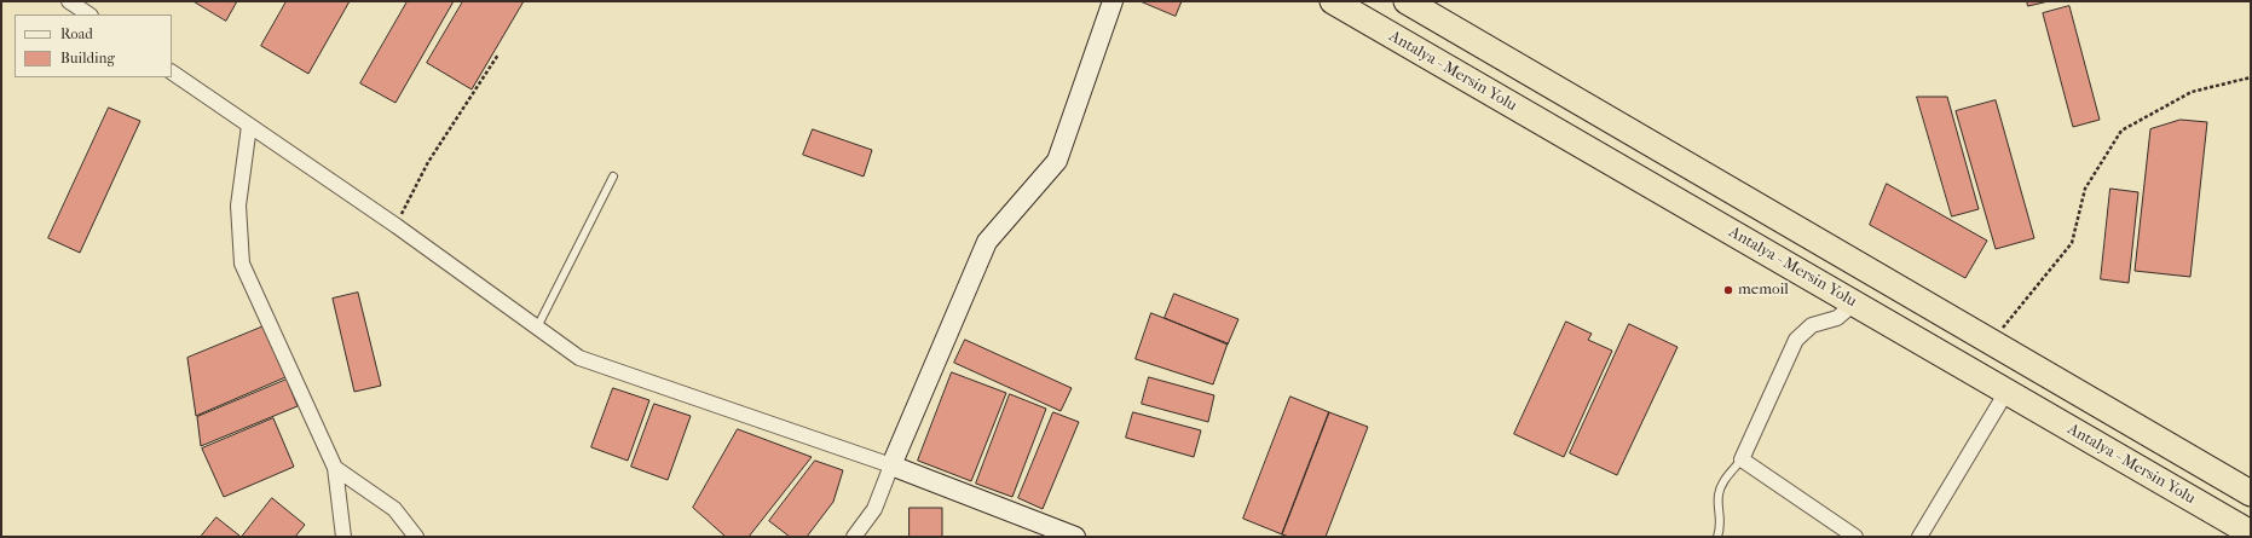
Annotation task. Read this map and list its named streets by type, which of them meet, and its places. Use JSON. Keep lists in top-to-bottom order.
{
  "streets": {
    "highway": ["Antalya - Mersin Yolu"]
  },
  "places": ["memoil"],
  "legend": ["Road", "Building"]
}
